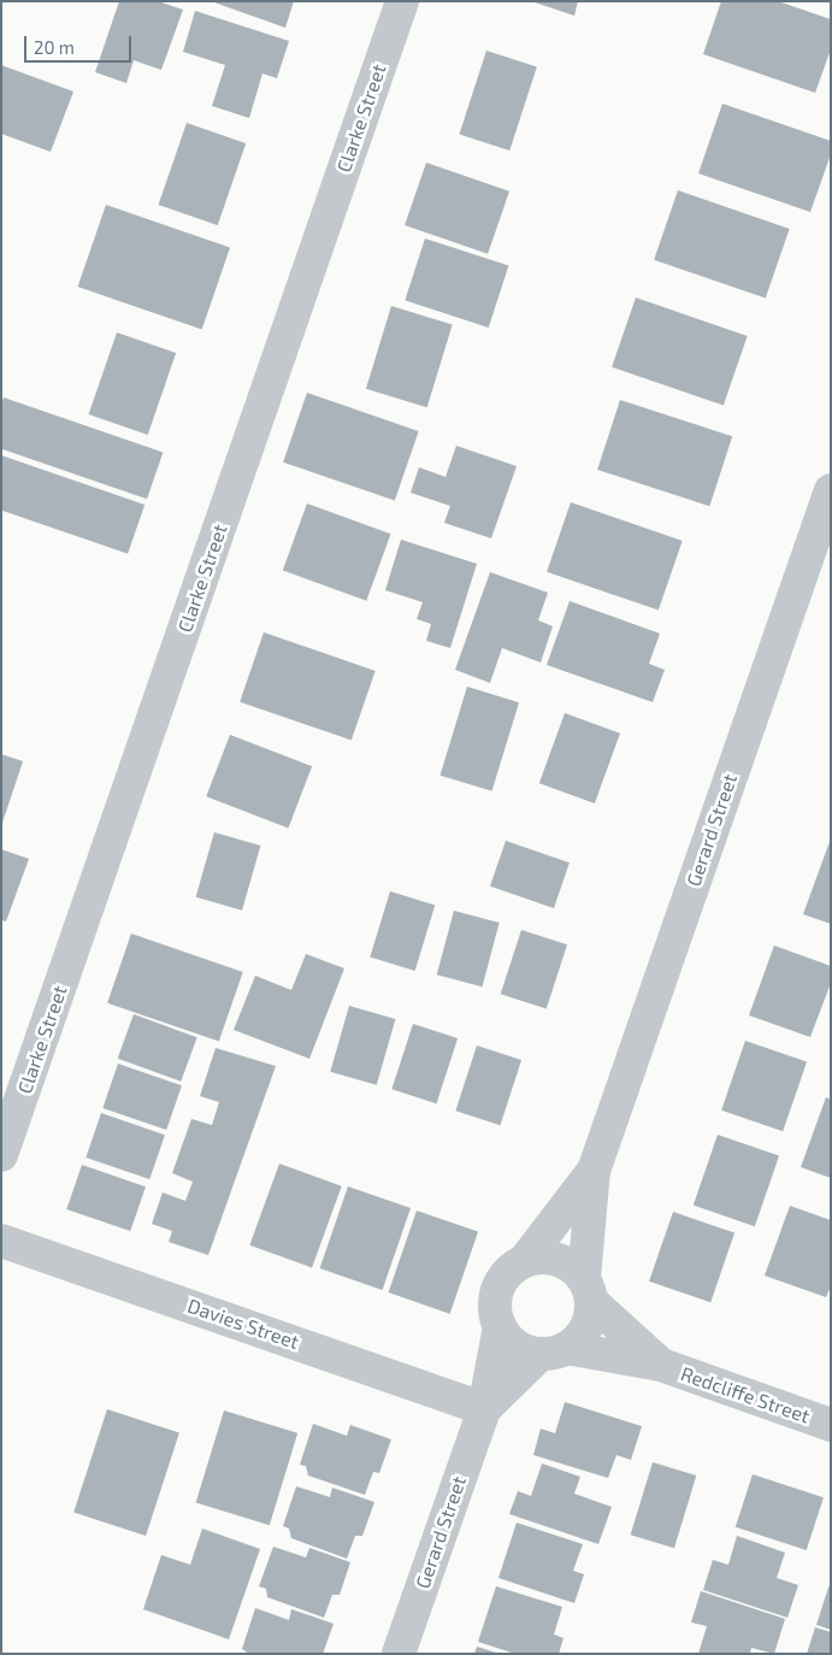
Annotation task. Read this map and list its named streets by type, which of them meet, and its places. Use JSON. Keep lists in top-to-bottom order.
{
  "streets": {
    "street": [
      "Clarke Street",
      "Gerard Street",
      "Davies Street",
      "Redcliffe Street"
    ]
  },
  "crossings": [
    ["Gerard Street", "Davies Street"],
    ["Gerard Street", "Redcliffe Street"]
  ],
  "scale_bar": "20 m"
}
